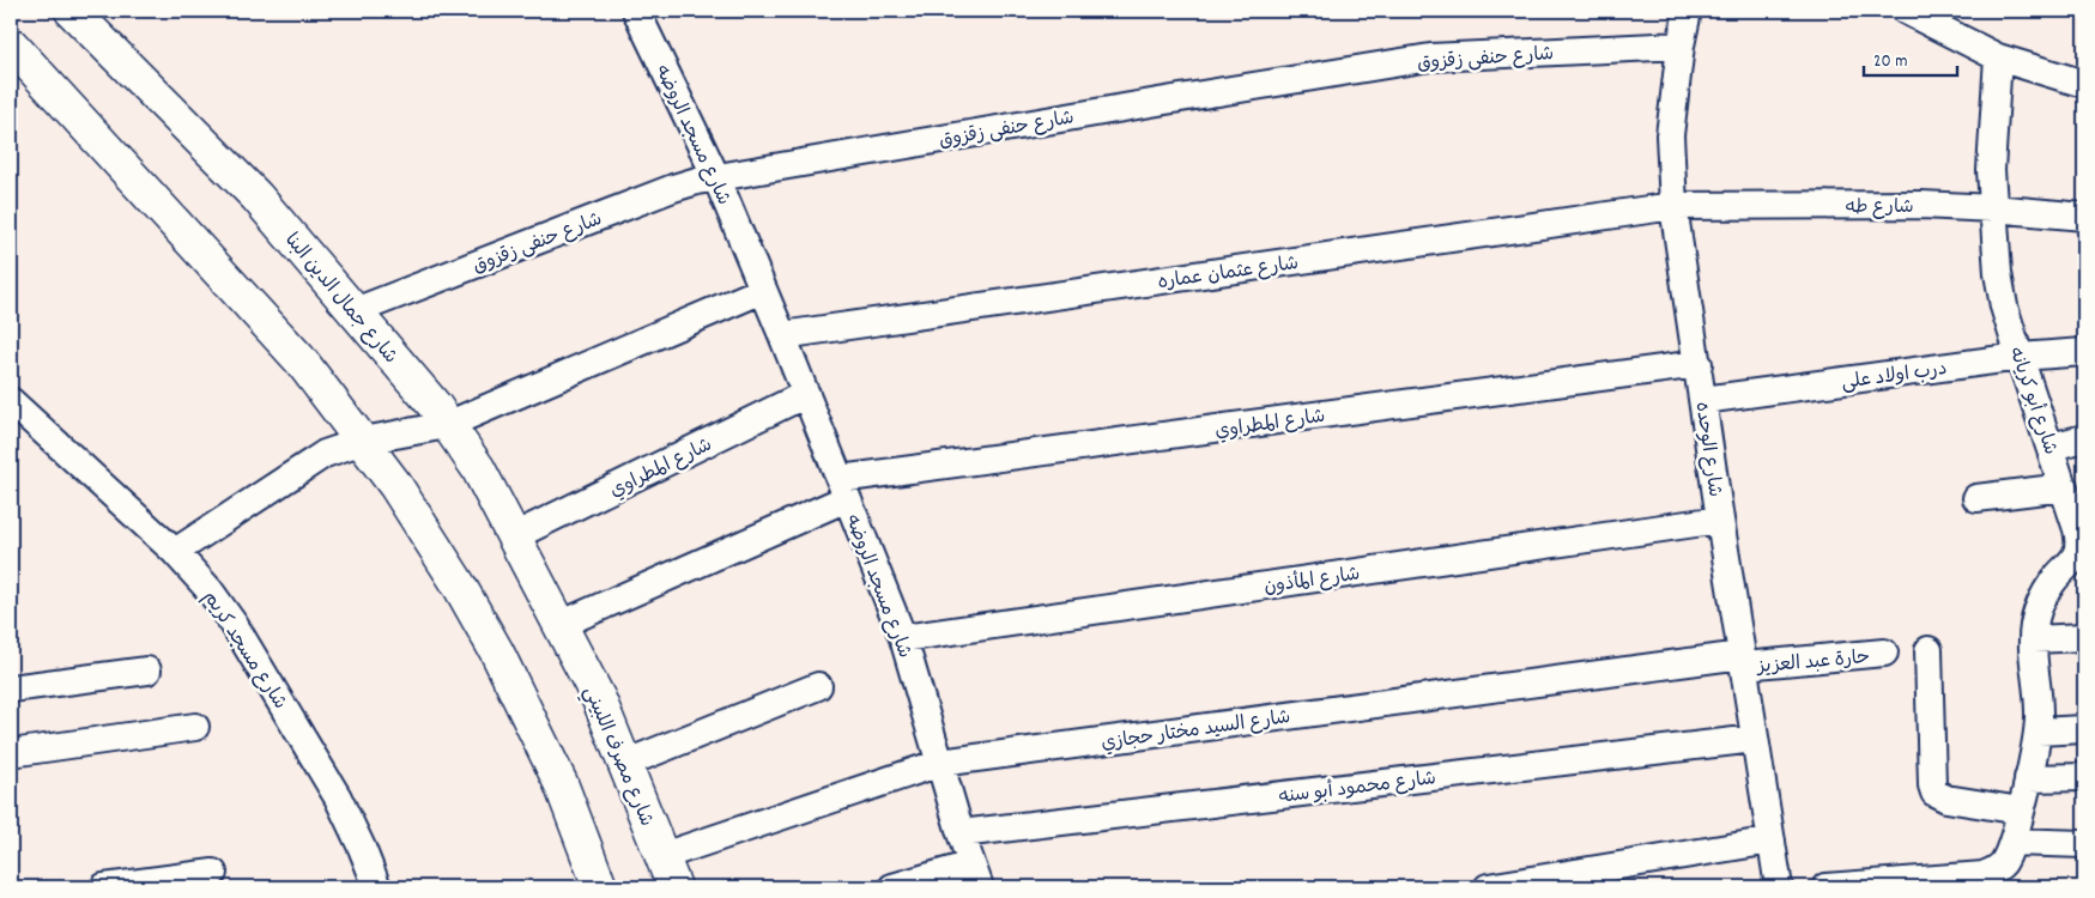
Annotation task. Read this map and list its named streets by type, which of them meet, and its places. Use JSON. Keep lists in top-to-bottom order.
{
  "streets": {
    "main road": ["شارع جمال الدين البنا", "شارع مصرف اللبيني"],
    "street": [
      "شارع حنفى زقزوق",
      "شارع مسجد الروضه",
      "شارع طه",
      "شارع عثمان عماره",
      "درب اولاد على",
      "شارع أبو كريانه",
      "شارع المطراوي",
      "شارع الوحده",
      "شارع المأذون",
      "شارع مسجد كريم",
      "حارة عبد العزيز",
      "شارع السيد مختار حجازي",
      "شارع محمود أبو سنه"
    ]
  },
  "crossings": [
    ["شارع حنفى زقزوق", "شارع مسجد الروضه"],
    ["شارع حنفى زقزوق", "شارع جمال الدين البنا"],
    ["شارع حنفى زقزوق", "شارع الوحده"],
    ["شارع مسجد الروضه", "شارع عثمان عماره"],
    ["شارع مسجد الروضه", "شارع المطراوي"],
    ["شارع مسجد الروضه", "شارع المأذون"],
    ["شارع مسجد الروضه", "شارع السيد مختار حجازي"],
    ["شارع مسجد الروضه", "شارع محمود أبو سنه"],
    ["شارع طه", "شارع عثمان عماره"],
    ["شارع طه", "شارع أبو كريانه"],
    ["شارع طه", "شارع الوحده"],
    ["شارع عثمان عماره", "شارع الوحده"],
    ["شارع جمال الدين البنا", "شارع المطراوي"],
    ["شارع جمال الدين البنا", "شارع مصرف اللبيني"],
    ["درب اولاد على", "شارع أبو كريانه"],
    ["درب اولاد على", "شارع الوحده"],
    ["شارع المطراوي", "شارع الوحده"],
    ["شارع المطراوي", "شارع مصرف اللبيني"],
    ["شارع الوحده", "شارع المأذون"],
    ["شارع الوحده", "حارة عبد العزيز"],
    ["شارع الوحده", "شارع السيد مختار حجازي"],
    ["شارع الوحده", "شارع محمود أبو سنه"],
    ["حارة عبد العزيز", "شارع السيد مختار حجازي"],
    ["شارع السيد مختار حجازي", "شارع مصرف اللبيني"]
  ],
  "scale_bar": "20 m"
}
